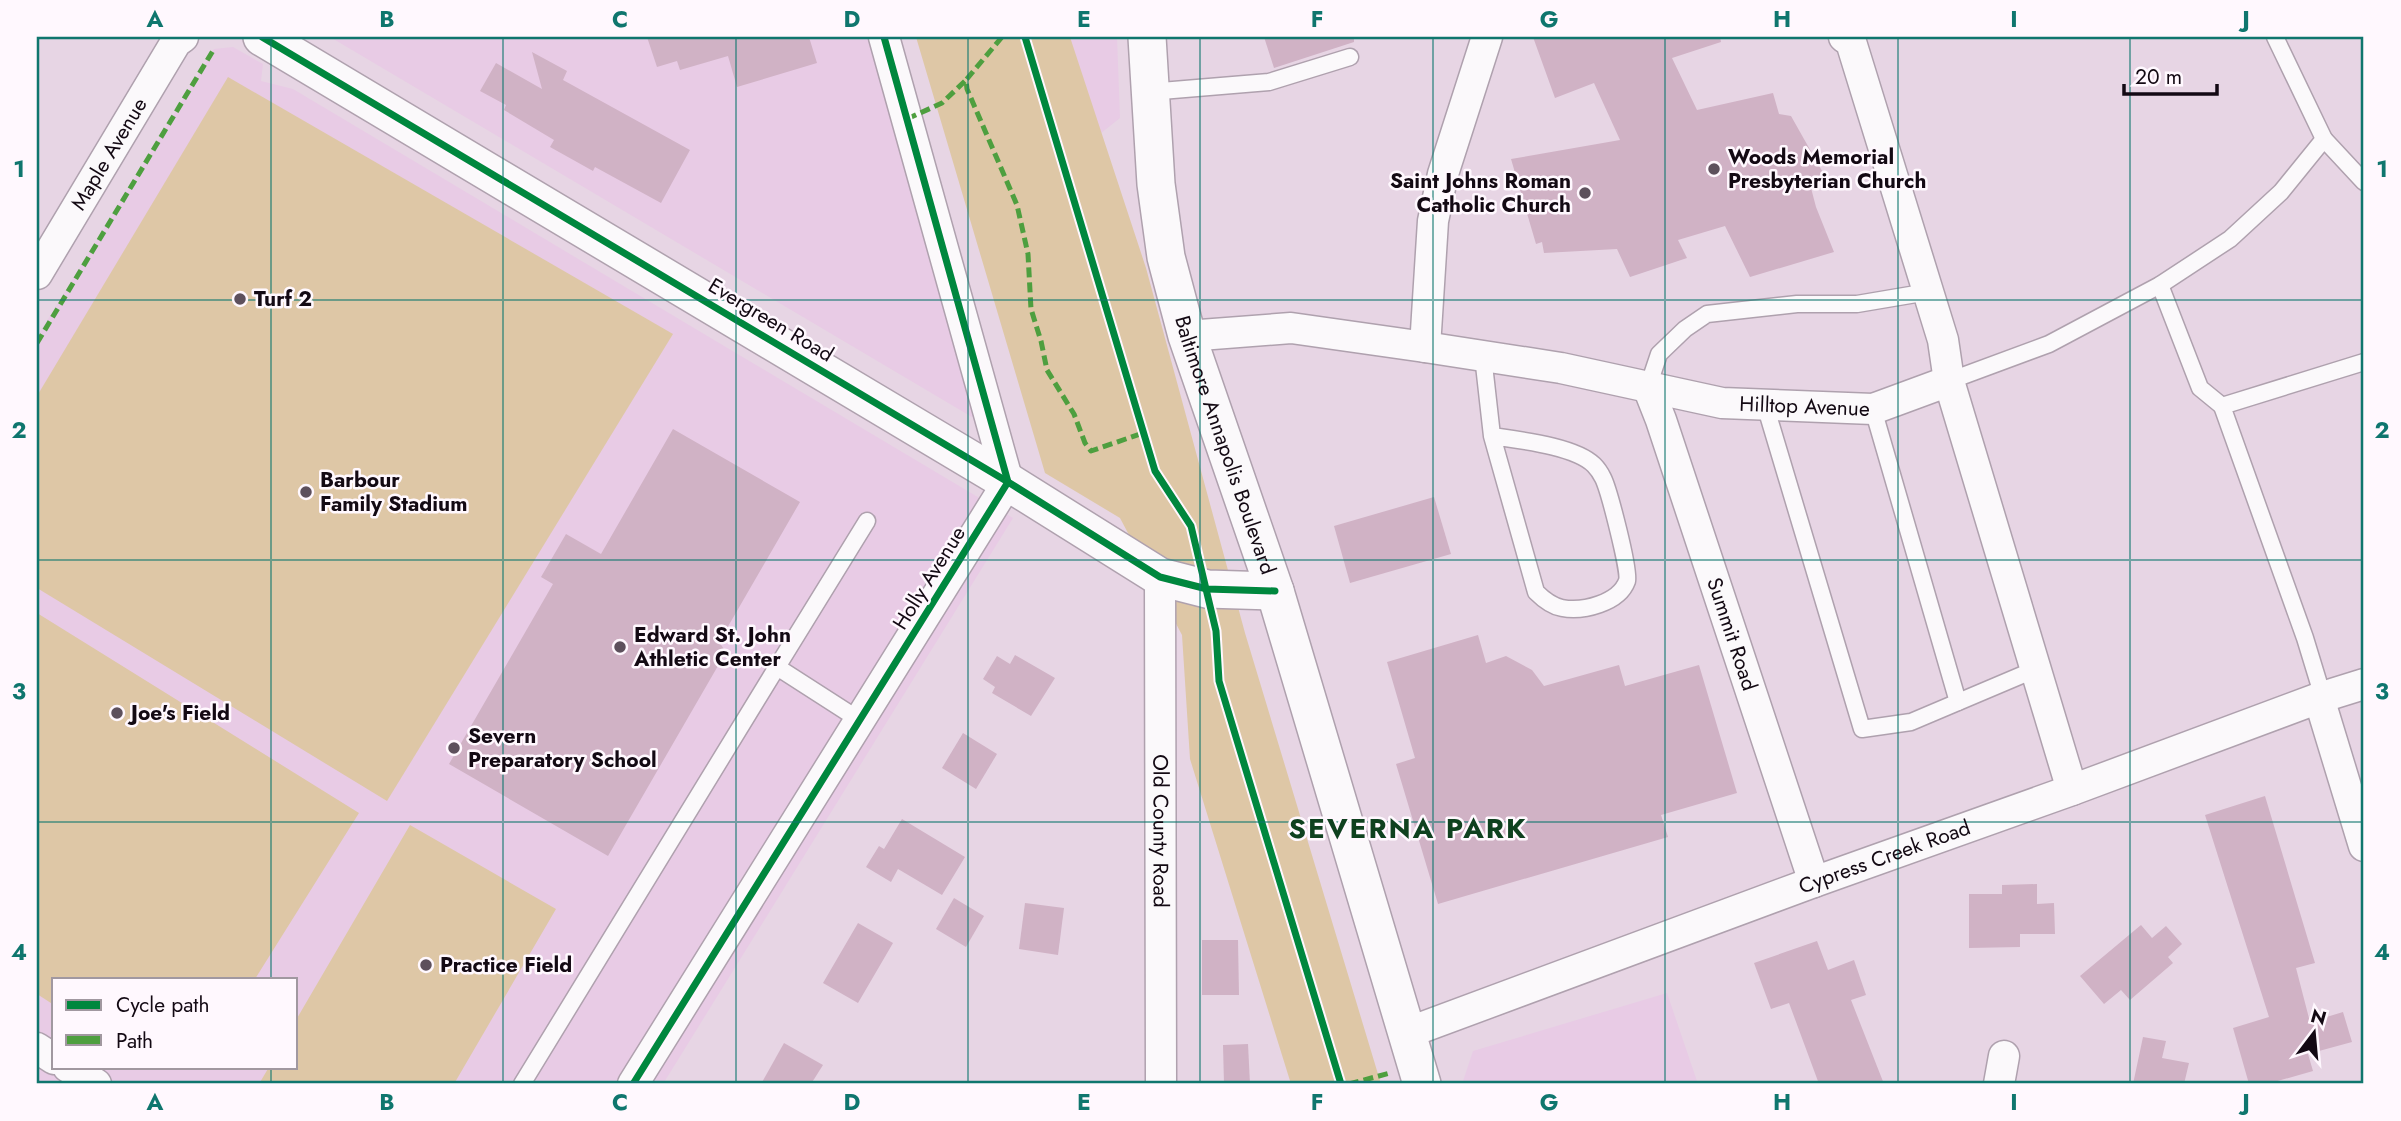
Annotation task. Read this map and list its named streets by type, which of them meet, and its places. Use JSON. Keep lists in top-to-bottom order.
{
  "streets": {
    "street": [
      "Maple Avenue",
      "Evergreen Road",
      "Hilltop Avenue",
      "Baltimore Annapolis Boulevard",
      "Holly Avenue",
      "Summit Road",
      "Old County Road",
      "Cypress Creek Road"
    ]
  },
  "crossings": [
    ["Evergreen Road", "Baltimore Annapolis Boulevard"],
    ["Evergreen Road", "Holly Avenue"],
    ["Evergreen Road", "Old County Road"],
    ["Hilltop Avenue", "Baltimore Annapolis Boulevard"],
    ["Hilltop Avenue", "Summit Road"],
    ["Baltimore Annapolis Boulevard", "Cypress Creek Road"],
    ["Summit Road", "Cypress Creek Road"]
  ],
  "districts": ["SEVERNA PARK"],
  "places": [
    "Woods Memorial Presbyterian Church",
    "Saint Johns Roman Catholic Church",
    "Turf 2",
    "Barbour Family Stadium",
    "Edward St. John Athletic Center",
    "Joe's Field",
    "Severn Preparatory School",
    "Practice Field"
  ],
  "legend": ["Cycle path", "Path"],
  "scale_bar": "20 m",
  "north": "top",
  "grid": {
    "columns": [
      "A",
      "B",
      "C",
      "D",
      "E",
      "F",
      "G",
      "H",
      "I",
      "J"
    ],
    "rows": [
      "1",
      "2",
      "3",
      "4"
    ]
  }
}
